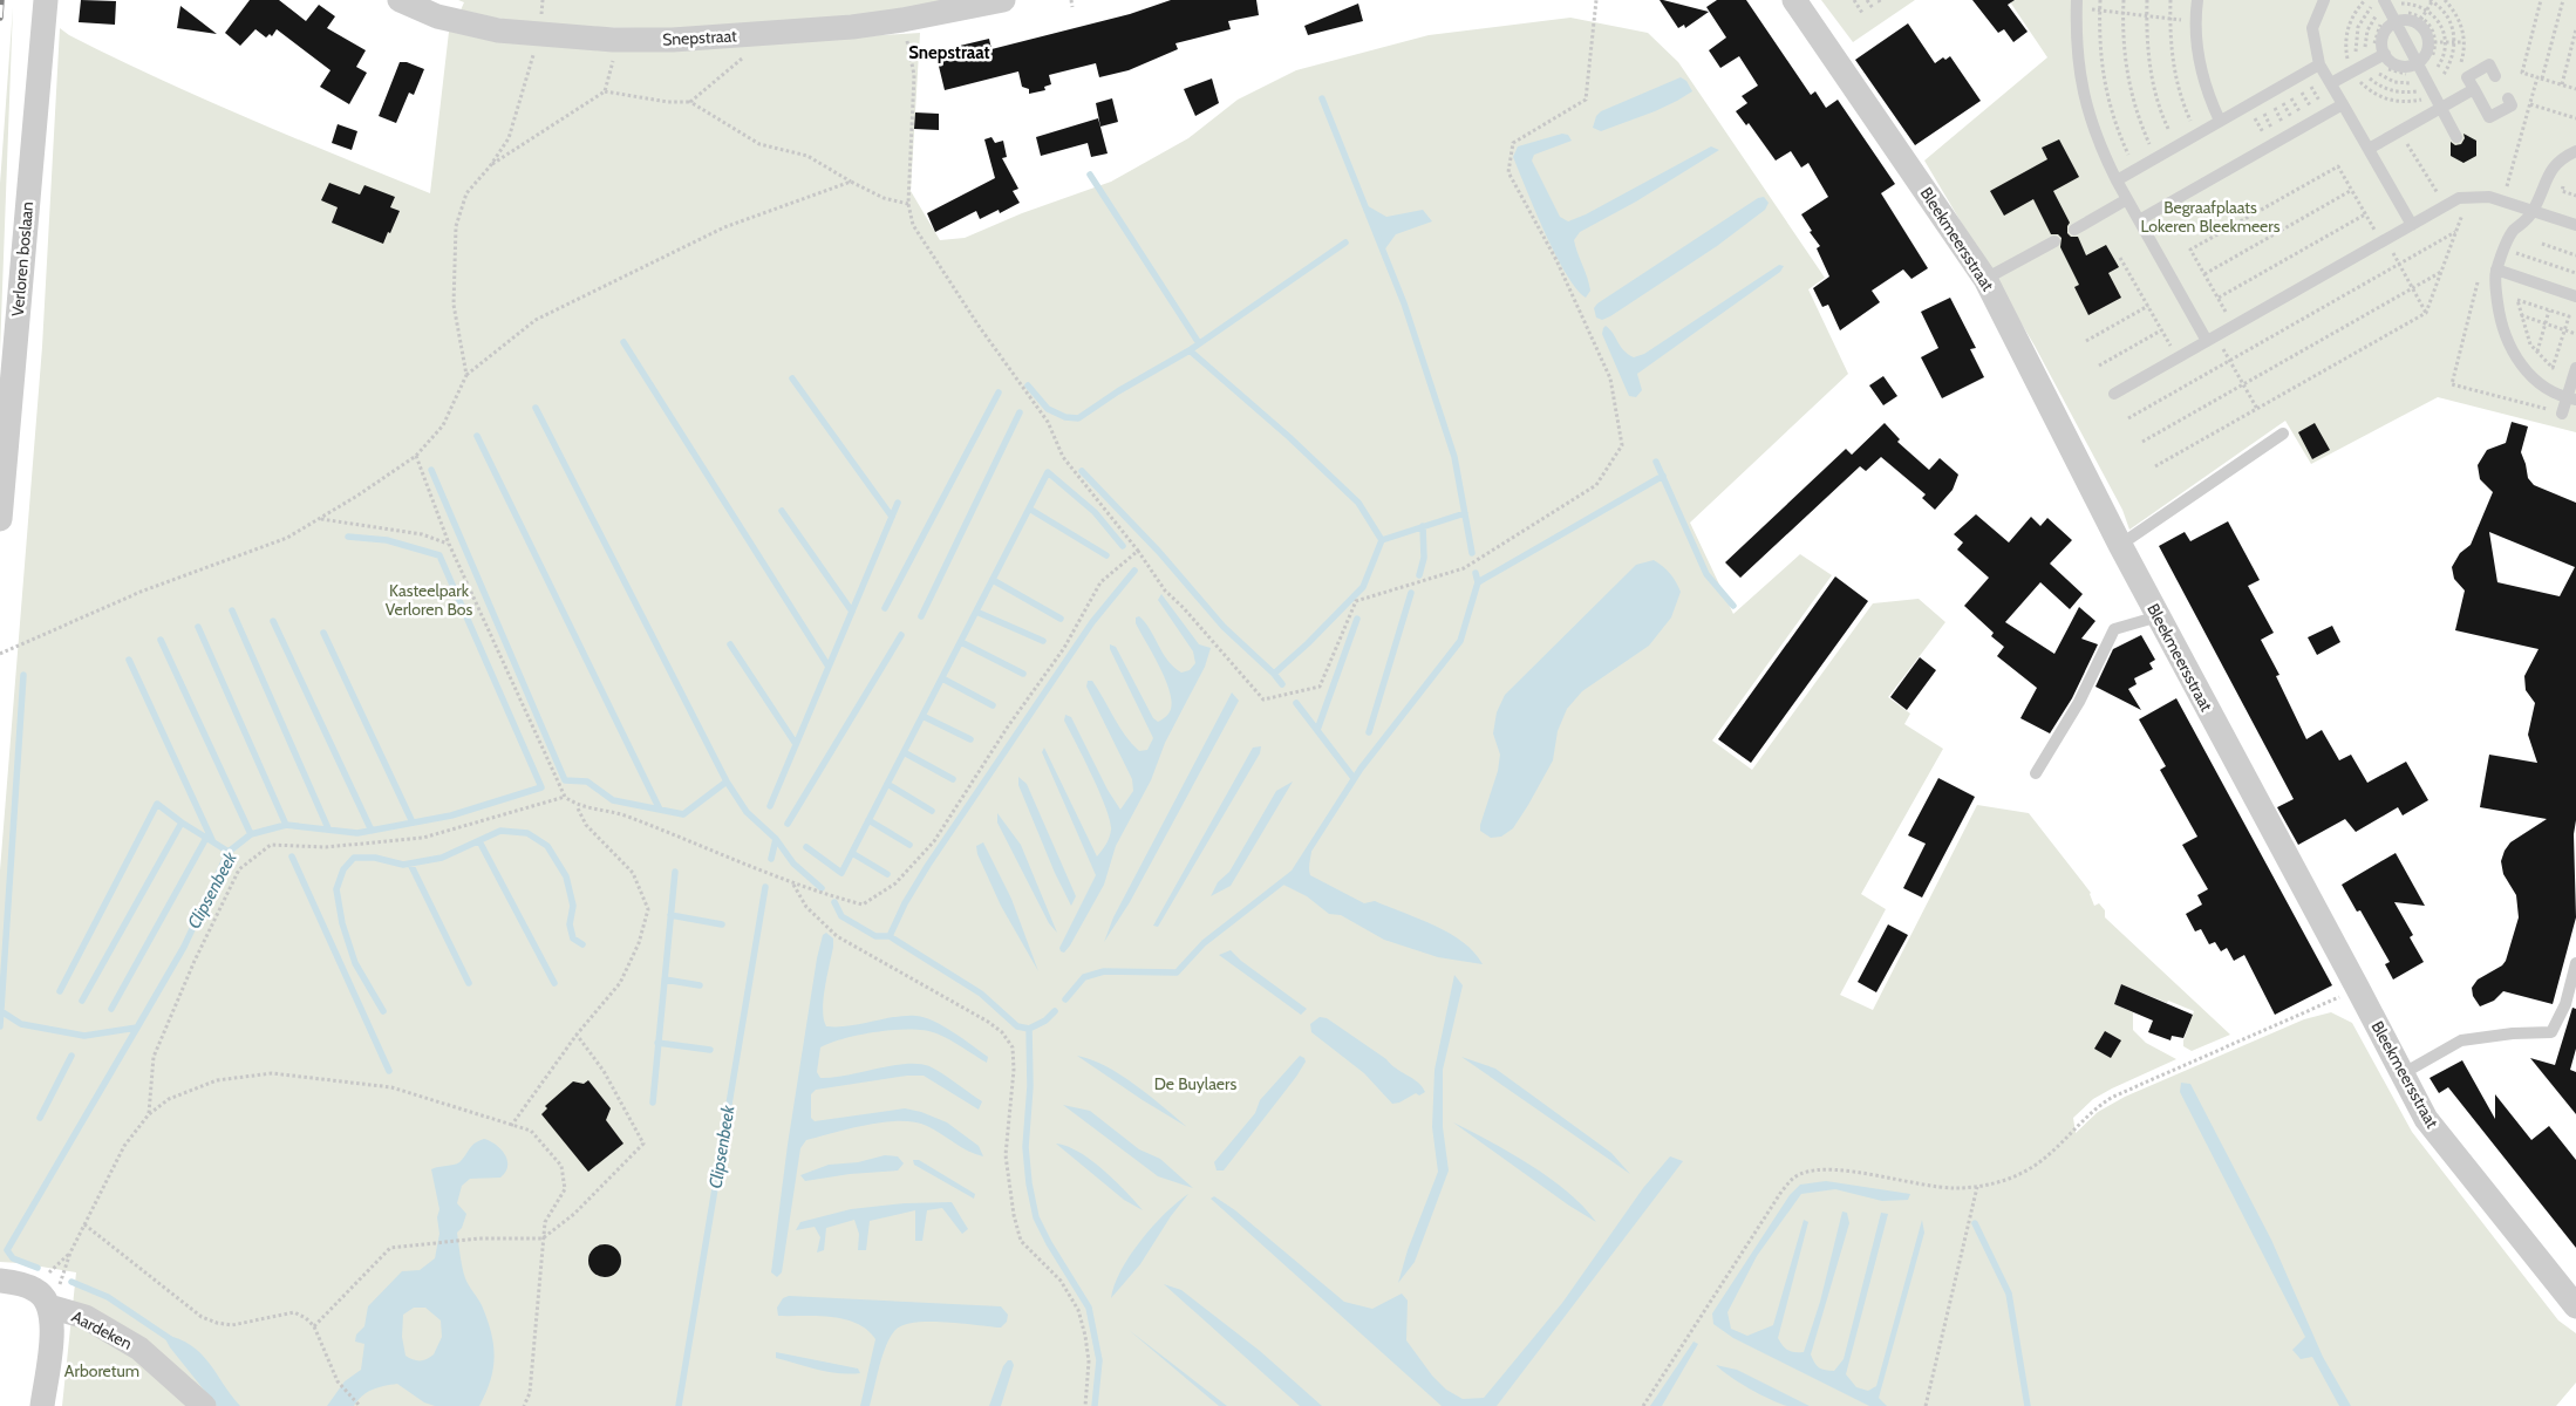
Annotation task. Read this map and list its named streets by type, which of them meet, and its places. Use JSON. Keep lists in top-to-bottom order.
{
  "streets": {
    "street": [
      "Snepstraat",
      "Bleekmeersstraat",
      "Verloren boslaan",
      "Aardeken"
    ]
  },
  "districts": ["Snepstraat"],
  "water": ["Clipsenbeek"],
  "parks": [
    "Begraafplaats Lokeren Bleekmeers",
    "Kasteelpark Verloren Bos",
    "De Buylaers",
    "Arboretum"
  ]
}
